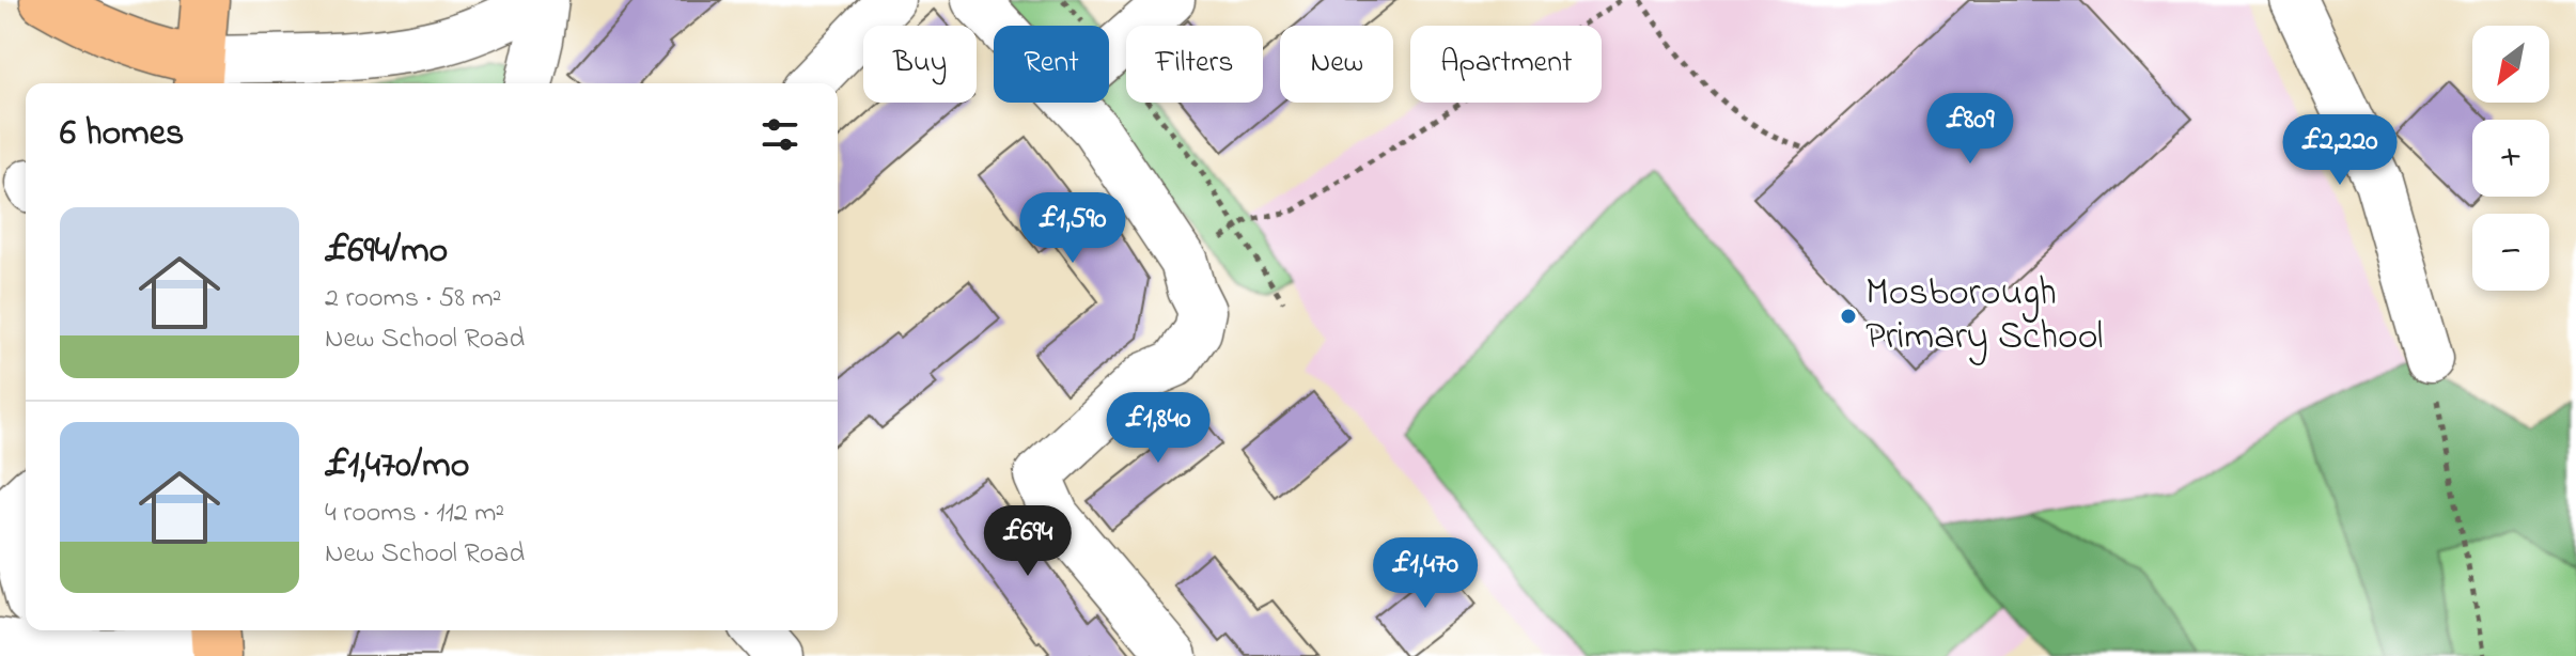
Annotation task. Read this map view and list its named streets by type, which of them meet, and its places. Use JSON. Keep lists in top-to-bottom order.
{
  "places": ["Mosborough Primary School"],
  "north": "bottom left",
  "page": {
    "map_buttons": ["+", "−"],
    "chip": [
      "Buy",
      "Rent",
      "Filters",
      "New",
      "Apartment"
    ],
    "heading": "6 homes",
    "price": [
      "£809",
      "£2,220",
      "£1,590",
      "£1,840",
      "£694",
      "£1,470"
    ],
    "list": [
      {
        "name": "£694/mo",
        "note": "2 rooms · 58 m² · New School Road"
      },
      {
        "name": "£1,470/mo",
        "note": "4 rooms · 112 m² · New School Road"
      }
    ]
  }
}
